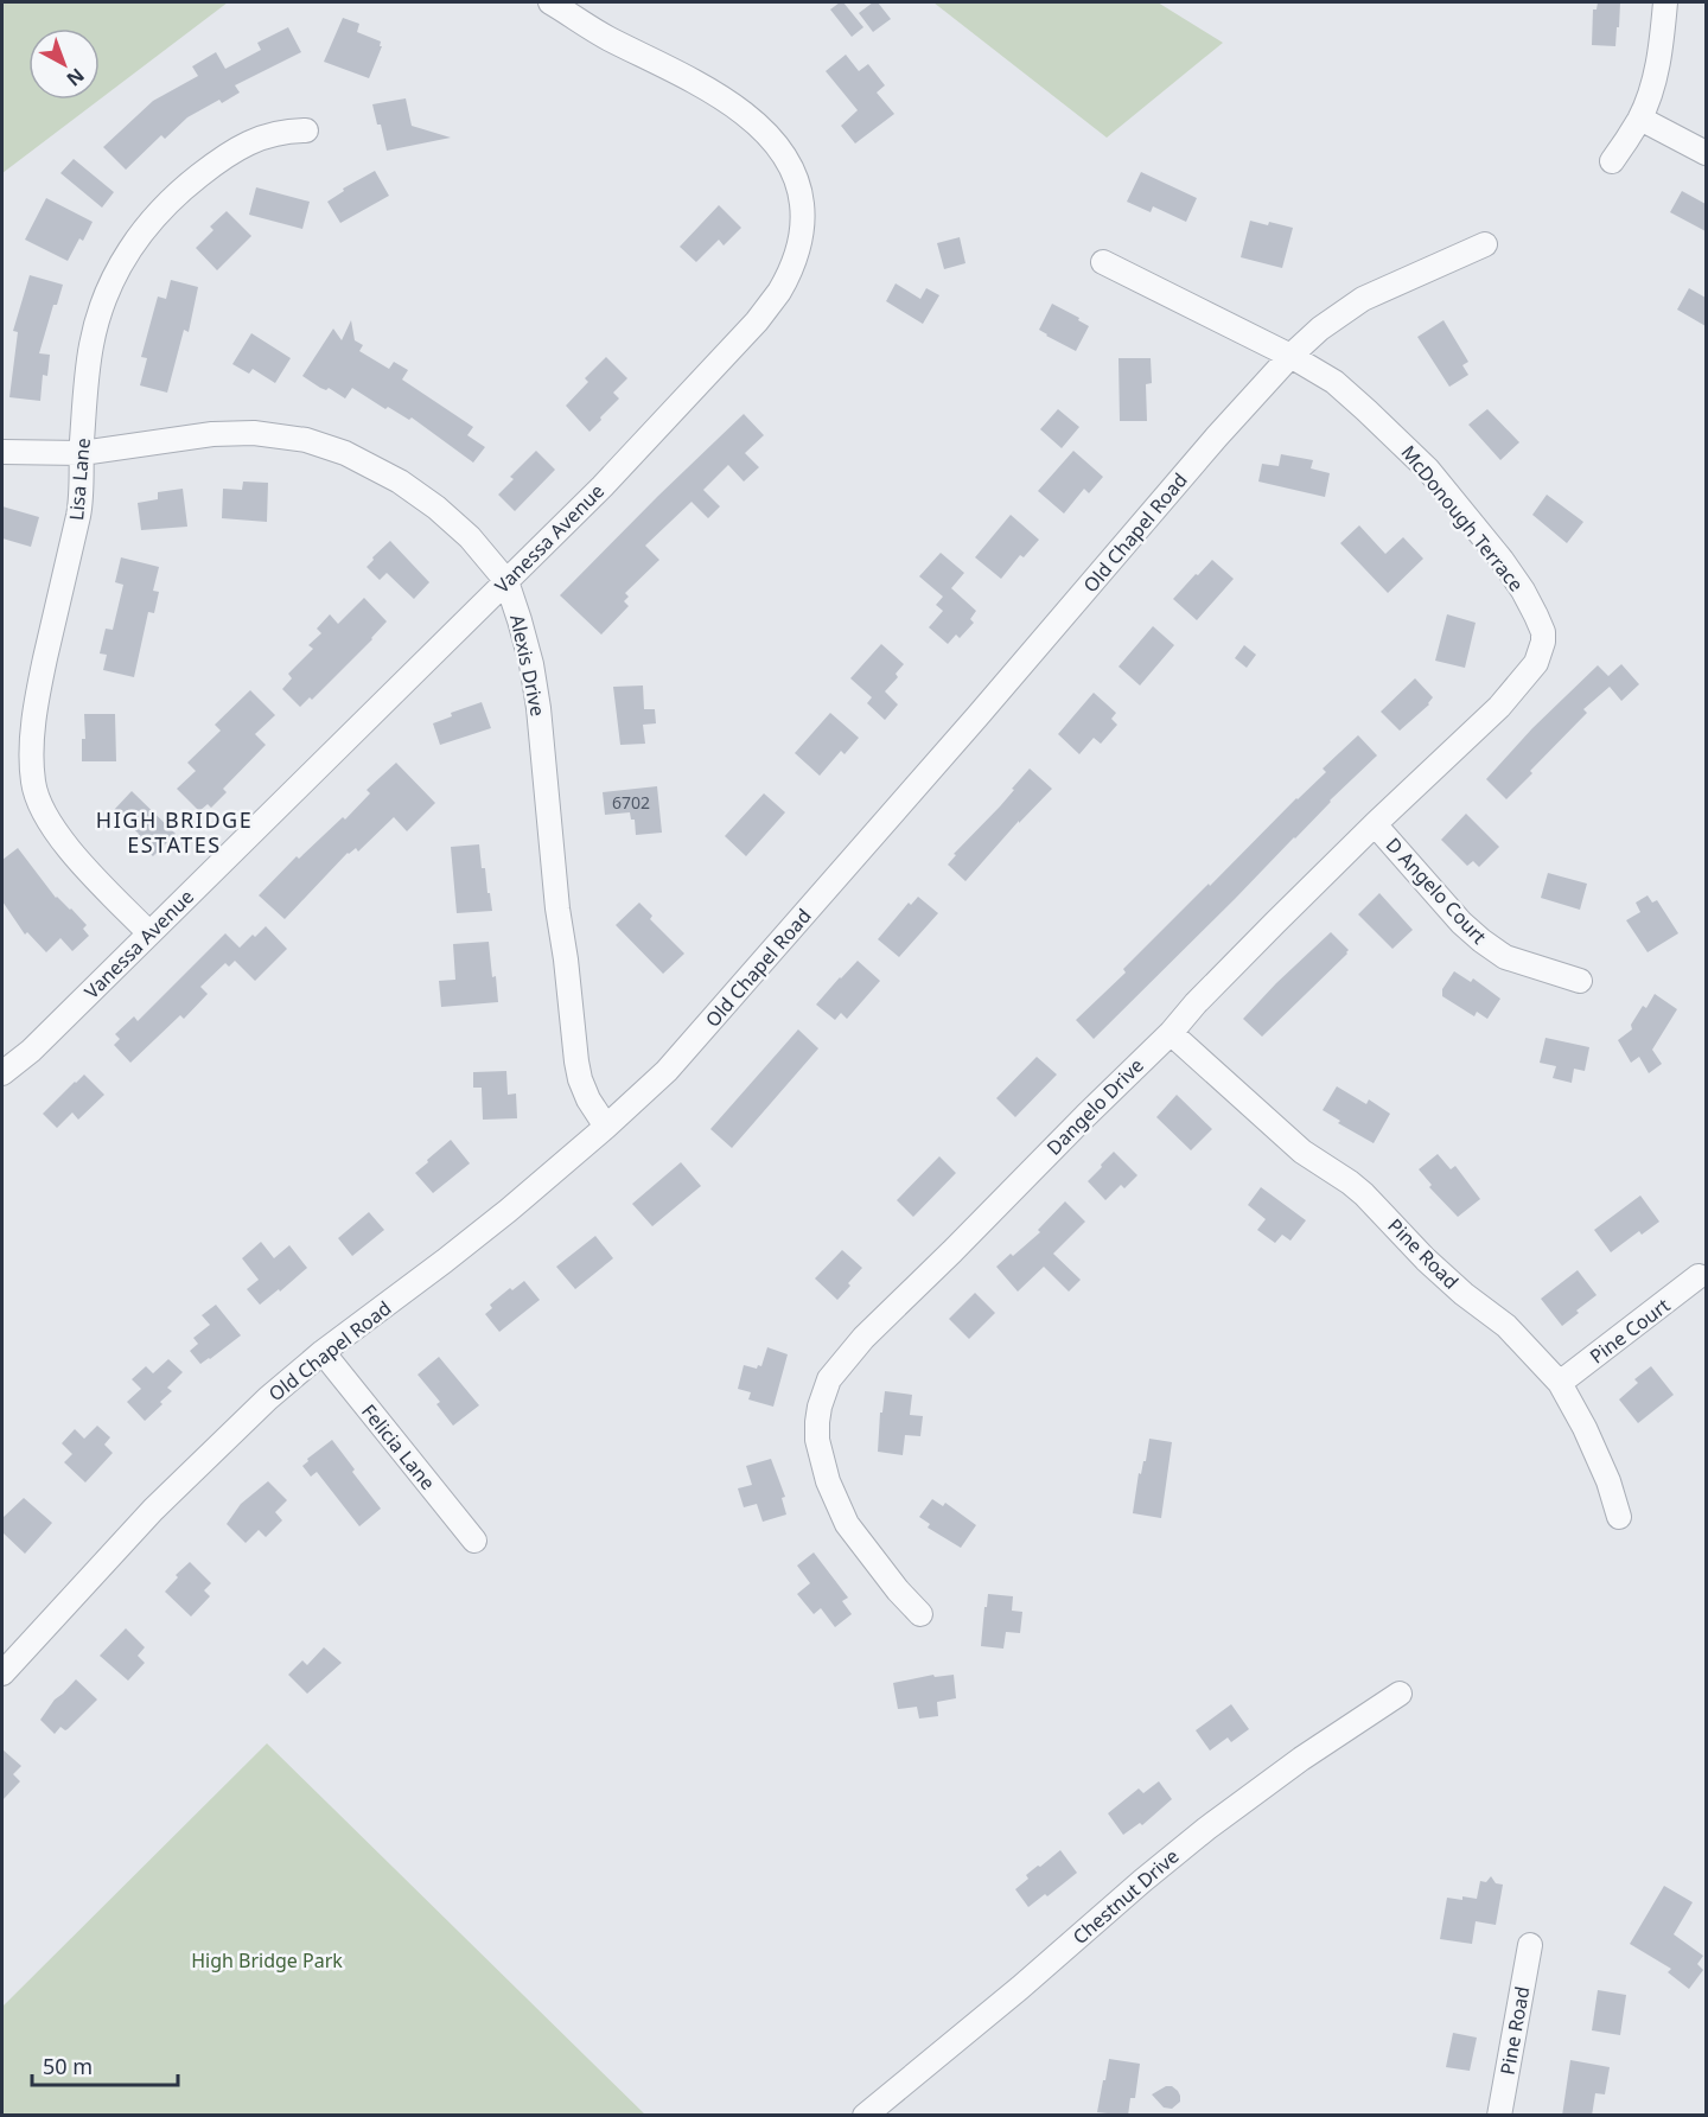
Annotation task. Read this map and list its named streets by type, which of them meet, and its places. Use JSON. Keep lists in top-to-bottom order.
{
  "streets": {
    "street": [
      "Lisa Lane",
      "McDonough Terrace",
      "Old Chapel Road",
      "Vanessa Avenue",
      "Alexis Drive",
      "D Angelo Court",
      "Dangelo Drive",
      "Pine Road",
      "Pine Court",
      "Felicia Lane",
      "Chestnut Drive"
    ]
  },
  "crossings": [
    ["Lisa Lane", "Vanessa Avenue"],
    ["Lisa Lane", "Alexis Drive"],
    ["McDonough Terrace", "Old Chapel Road"],
    ["McDonough Terrace", "Dangelo Drive"],
    ["Old Chapel Road", "Alexis Drive"],
    ["Old Chapel Road", "Felicia Lane"],
    ["Vanessa Avenue", "Alexis Drive"],
    ["D Angelo Court", "Dangelo Drive"],
    ["Dangelo Drive", "Pine Road"],
    ["Pine Road", "Pine Court"]
  ],
  "districts": ["HIGH BRIDGE ESTATES"],
  "parks": ["High Bridge Park"],
  "house_numbers": ["6702"],
  "scale_bar": "50 m",
  "north": "bottom right"
}
